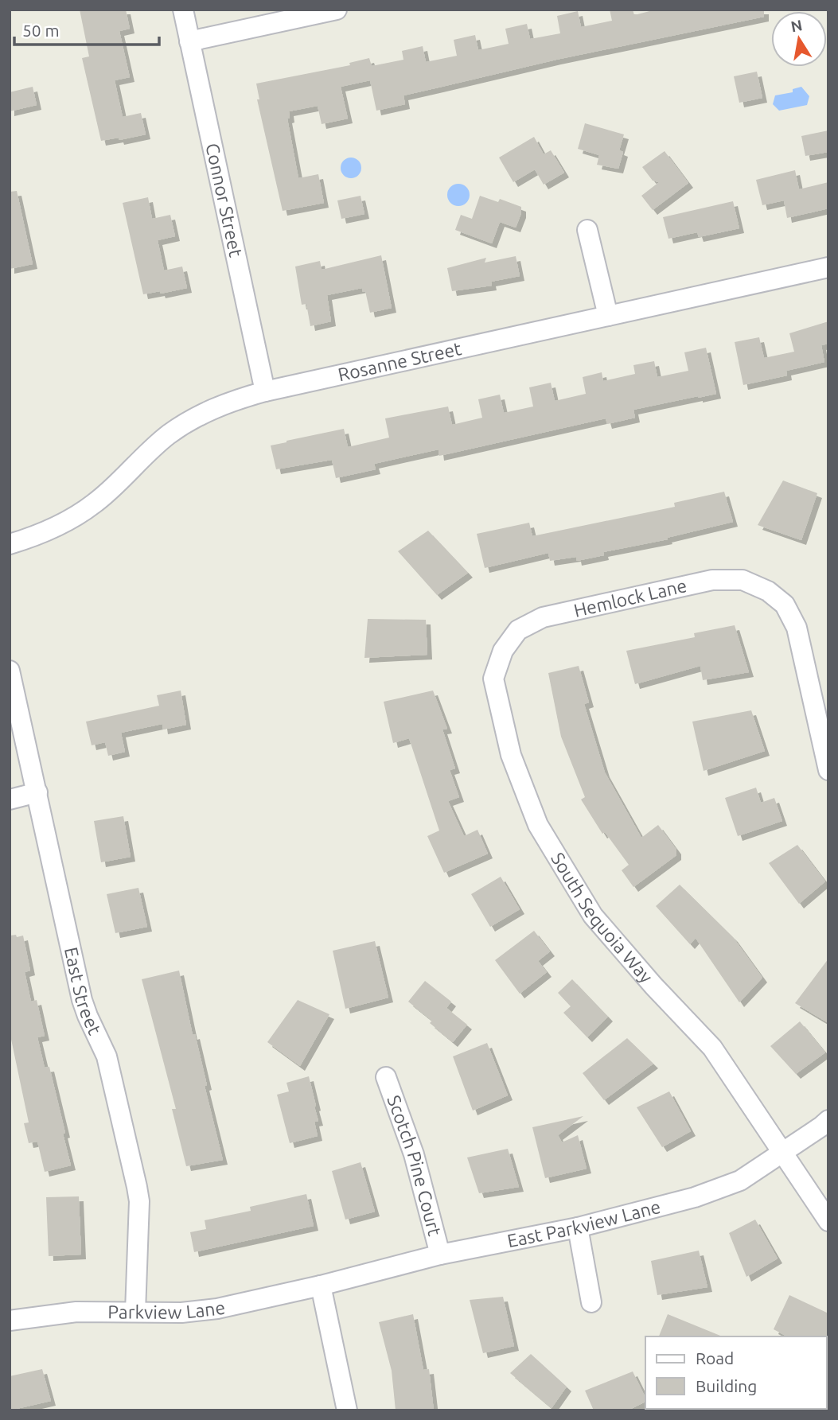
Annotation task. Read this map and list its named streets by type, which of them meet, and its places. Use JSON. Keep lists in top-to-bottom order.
{
  "streets": {
    "street": [
      "Connor Street",
      "Rosanne Street",
      "Hemlock Lane",
      "South Sequoia Way",
      "East Street",
      "Scotch Pine Court",
      "East Parkview Lane",
      "Parkview Lane"
    ]
  },
  "crossings": [
    ["Connor Street", "Rosanne Street"],
    ["Hemlock Lane", "South Sequoia Way"],
    ["South Sequoia Way", "East Parkview Lane"],
    ["East Street", "Parkview Lane"],
    ["Scotch Pine Court", "East Parkview Lane"],
    ["East Parkview Lane", "Parkview Lane"]
  ],
  "legend": ["Road", "Building"],
  "scale_bar": "50 m",
  "north": "top"
}
